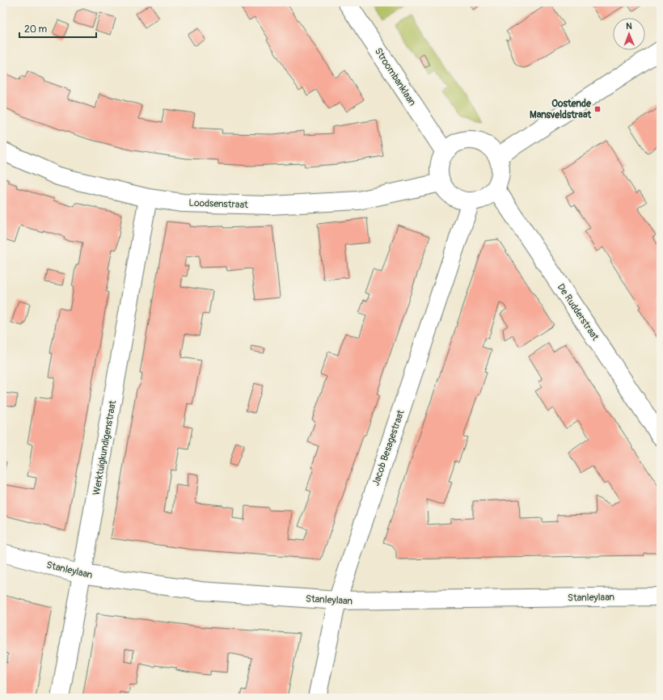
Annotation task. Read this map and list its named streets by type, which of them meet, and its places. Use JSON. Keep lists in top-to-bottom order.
{
  "streets": {
    "street": [
      "Stroombanklaan",
      "Loodsenstraat",
      "De Rudderstraat",
      "Werktuigkundigenstraat",
      "Jacob Besagestraat",
      "Stanleylaan"
    ]
  },
  "crossings": [
    ["Stroombanklaan", "Loodsenstraat"],
    ["Stroombanklaan", "De Rudderstraat"],
    ["Stroombanklaan", "Jacob Besagestraat"],
    ["Loodsenstraat", "De Rudderstraat"],
    ["Loodsenstraat", "Werktuigkundigenstraat"],
    ["Loodsenstraat", "Jacob Besagestraat"],
    ["De Rudderstraat", "Jacob Besagestraat"],
    ["Werktuigkundigenstraat", "Stanleylaan"],
    ["Jacob Besagestraat", "Stanleylaan"]
  ],
  "places": {
    "transit": ["Oostende Mansveldstraat"]
  },
  "scale_bar": "20 m",
  "north": "top"
}
